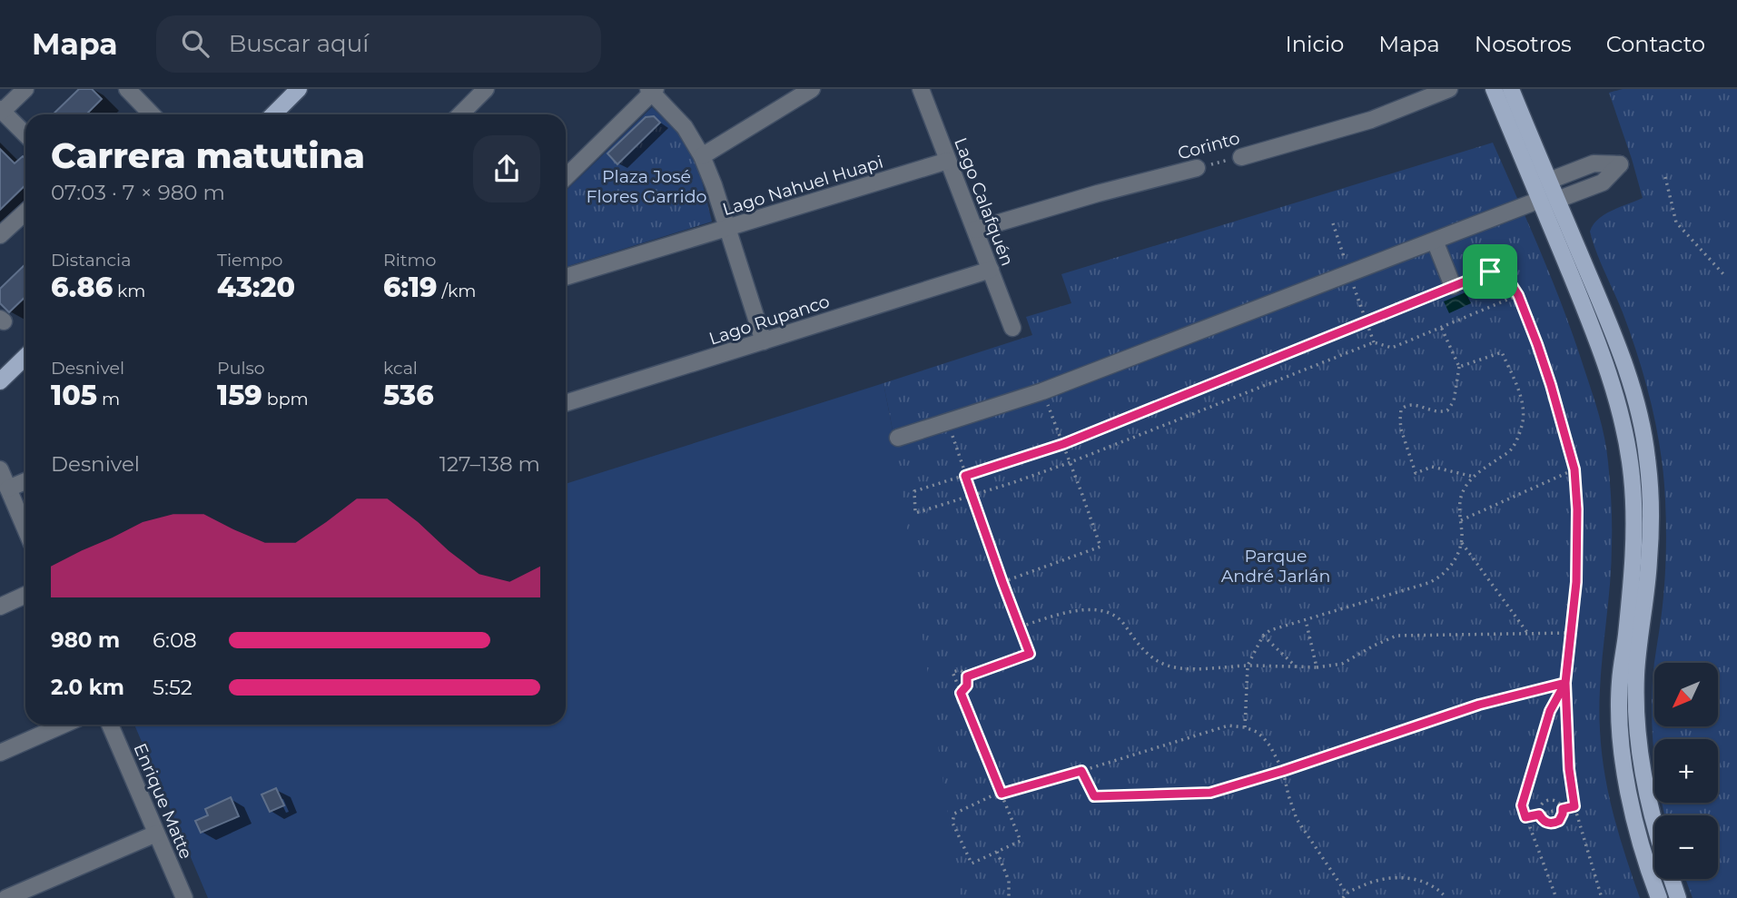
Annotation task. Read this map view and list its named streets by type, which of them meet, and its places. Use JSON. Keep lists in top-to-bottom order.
{
  "streets": {
    "street": [
      "Corinto",
      "Lago Nahuel Huapi",
      "Lago Calafquén",
      "Lago Rupanco",
      "Enrique Matte"
    ]
  },
  "crossings": [
    ["Corinto", "Lago Calafquén"],
    ["Lago Nahuel Huapi", "Lago Calafquén"],
    ["Lago Calafquén", "Lago Rupanco"]
  ],
  "parks": ["Plaza José Flores Garrido", "Parque André Jarlán"],
  "north": "bottom left",
  "page": {
    "header": "Mapa",
    "search": "Buscar aquí",
    "nav": [
      "Inicio",
      "Mapa",
      "Nosotros",
      "Contacto"
    ],
    "heading": ["Carrera matutina", "07:03 · 7 × 980 m"],
    "stats": [
      ["Distancia", "6.86 km"],
      ["Tiempo", "43:20"],
      ["Ritmo", "6:19 /km"],
      ["Desnivel", "105 m"],
      ["Pulso", "159 bpm"],
      ["kcal", "536"]
    ],
    "chart": ["Desnivel", "127–138 m"],
    "list": [
      {
        "name": "980 m",
        "note": "6:08"
      },
      {
        "name": "2.0 km",
        "note": "5:52"
      }
    ],
    "map_buttons": ["+", "−"]
  }
}
